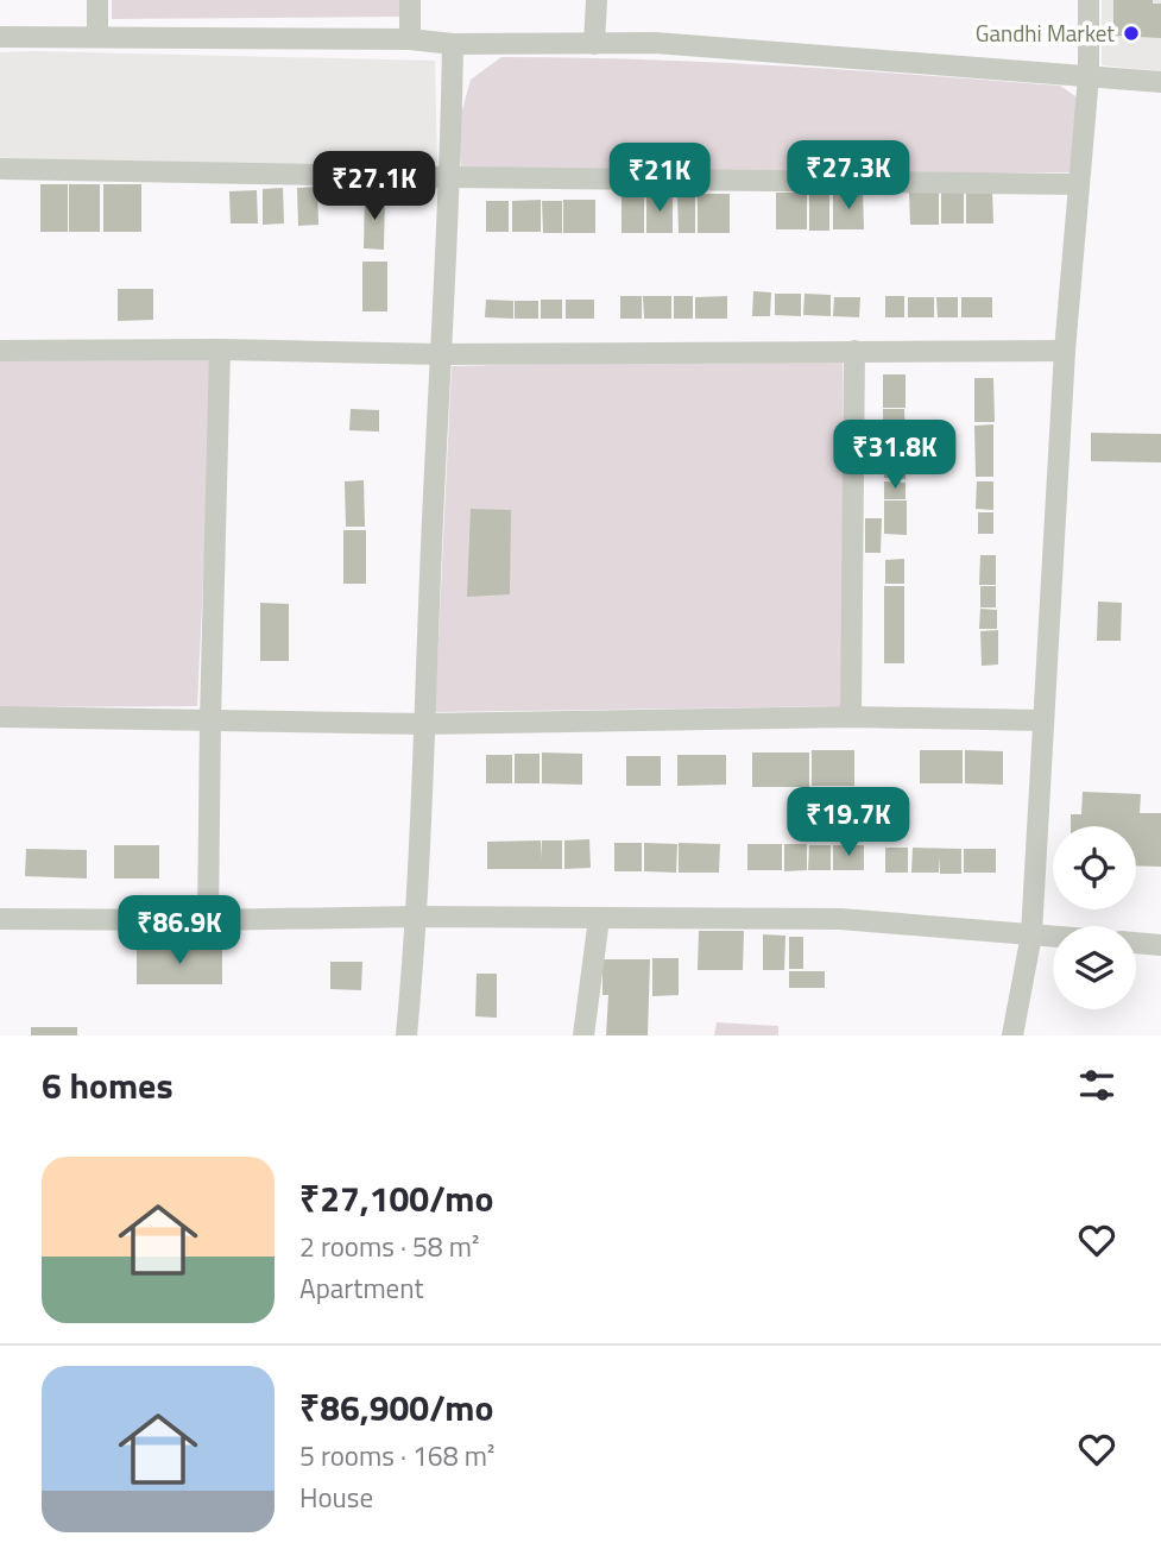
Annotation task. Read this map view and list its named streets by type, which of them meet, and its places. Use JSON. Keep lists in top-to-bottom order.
{
  "places": ["Gandhi Market"],
  "page": {
    "price": [
      "₹27.3K",
      "₹21K",
      "₹27.1K",
      "₹31.8K",
      "₹19.7K",
      "₹86.9K"
    ],
    "heading": "6 homes",
    "list": [
      {
        "name": "₹27,100/mo",
        "note": "2 rooms · 58 m² · Apartment"
      },
      {
        "name": "₹86,900/mo",
        "note": "5 rooms · 168 m² · House"
      }
    ]
  }
}
